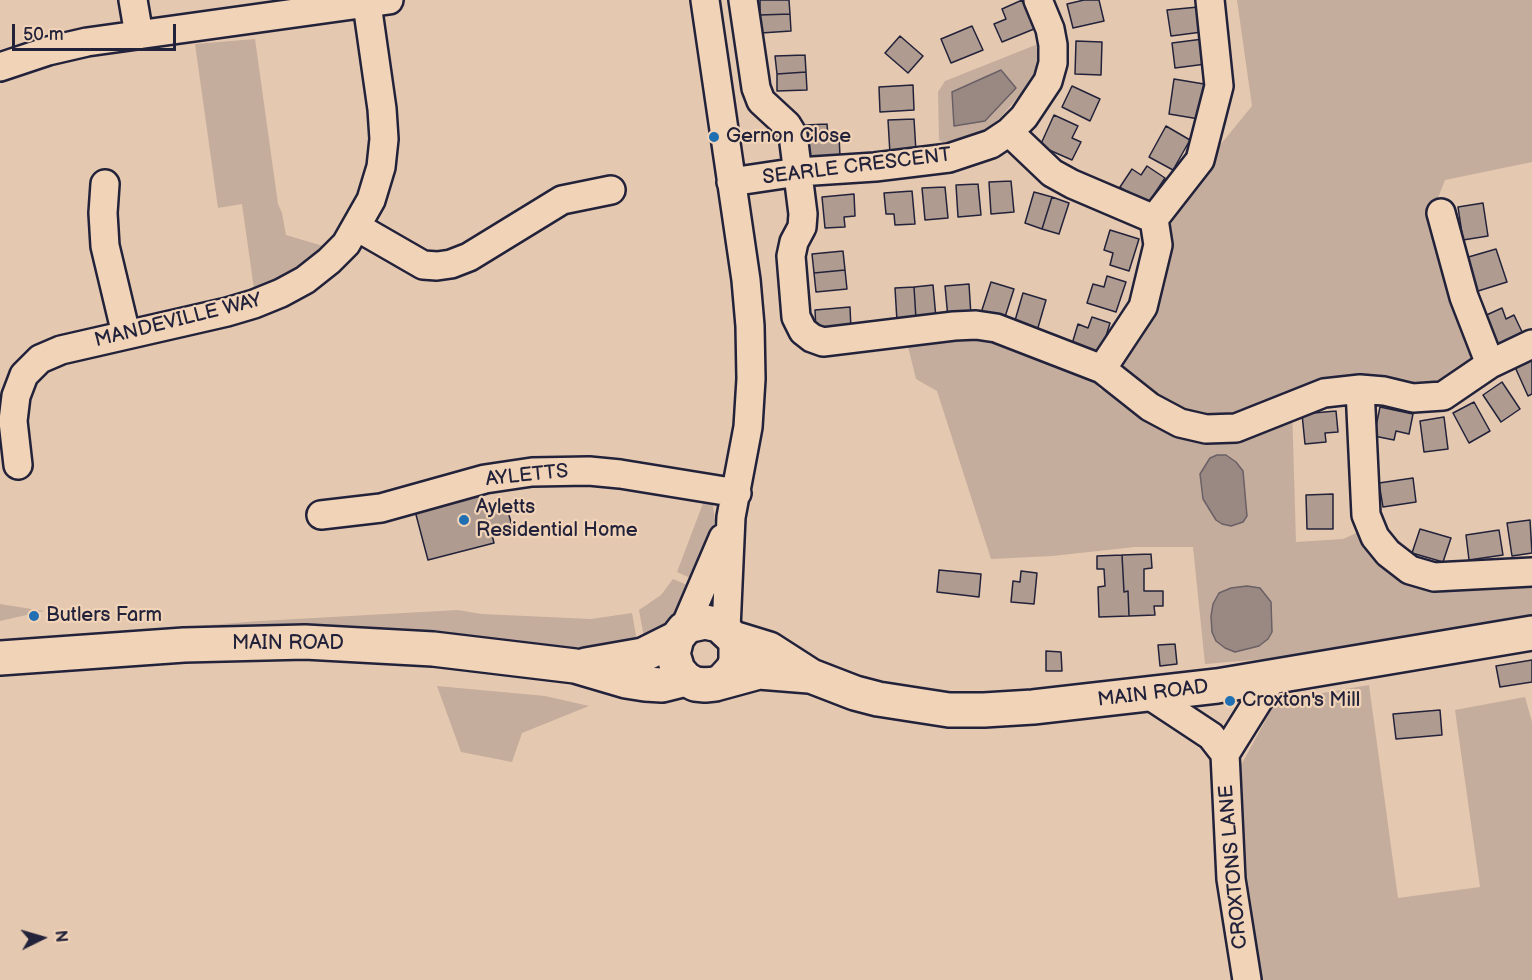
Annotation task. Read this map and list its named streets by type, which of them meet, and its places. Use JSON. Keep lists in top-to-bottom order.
{
  "streets": {
    "main road": ["MAIN ROAD"],
    "street": [
      "SEARLE CRESCENT",
      "MANDEVILLE WAY",
      "AYLETTS",
      "CROXTONS LANE"
    ]
  },
  "places": [
    "Gernon Close",
    "Ayletts Residential Home",
    "Butlers Farm",
    "Croxton's Mill"
  ],
  "scale_bar": "50 m",
  "north": "right"
}
